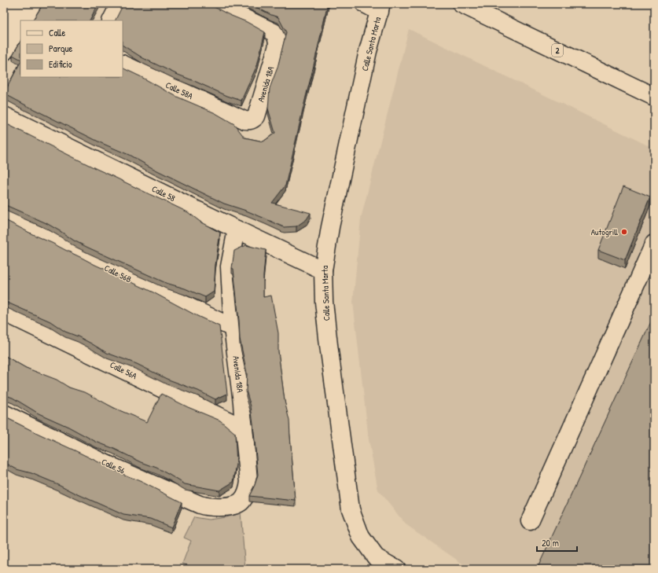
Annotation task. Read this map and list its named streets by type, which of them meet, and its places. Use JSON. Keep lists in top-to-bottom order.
{
  "streets": {
    "main road": [
      "Calle Santa Marta",
      "2",
      "Avenida 18A",
      "Calle 58A",
      "Calle 58",
      "Calle 56B",
      "Calle 56A",
      "Calle 56"
    ]
  },
  "crossings": [
    ["Calle Santa Marta", "Calle 58"],
    ["Avenida 18A", "Calle 58A"],
    ["Avenida 18A", "Calle 58"],
    ["Avenida 18A", "Calle 56B"],
    ["Avenida 18A", "Calle 56A"],
    ["Avenida 18A", "Calle 56"]
  ],
  "places": ["Autogrill"],
  "legend": ["Calle", "Parque", "Edificio"],
  "scale_bar": "20 m"
}
